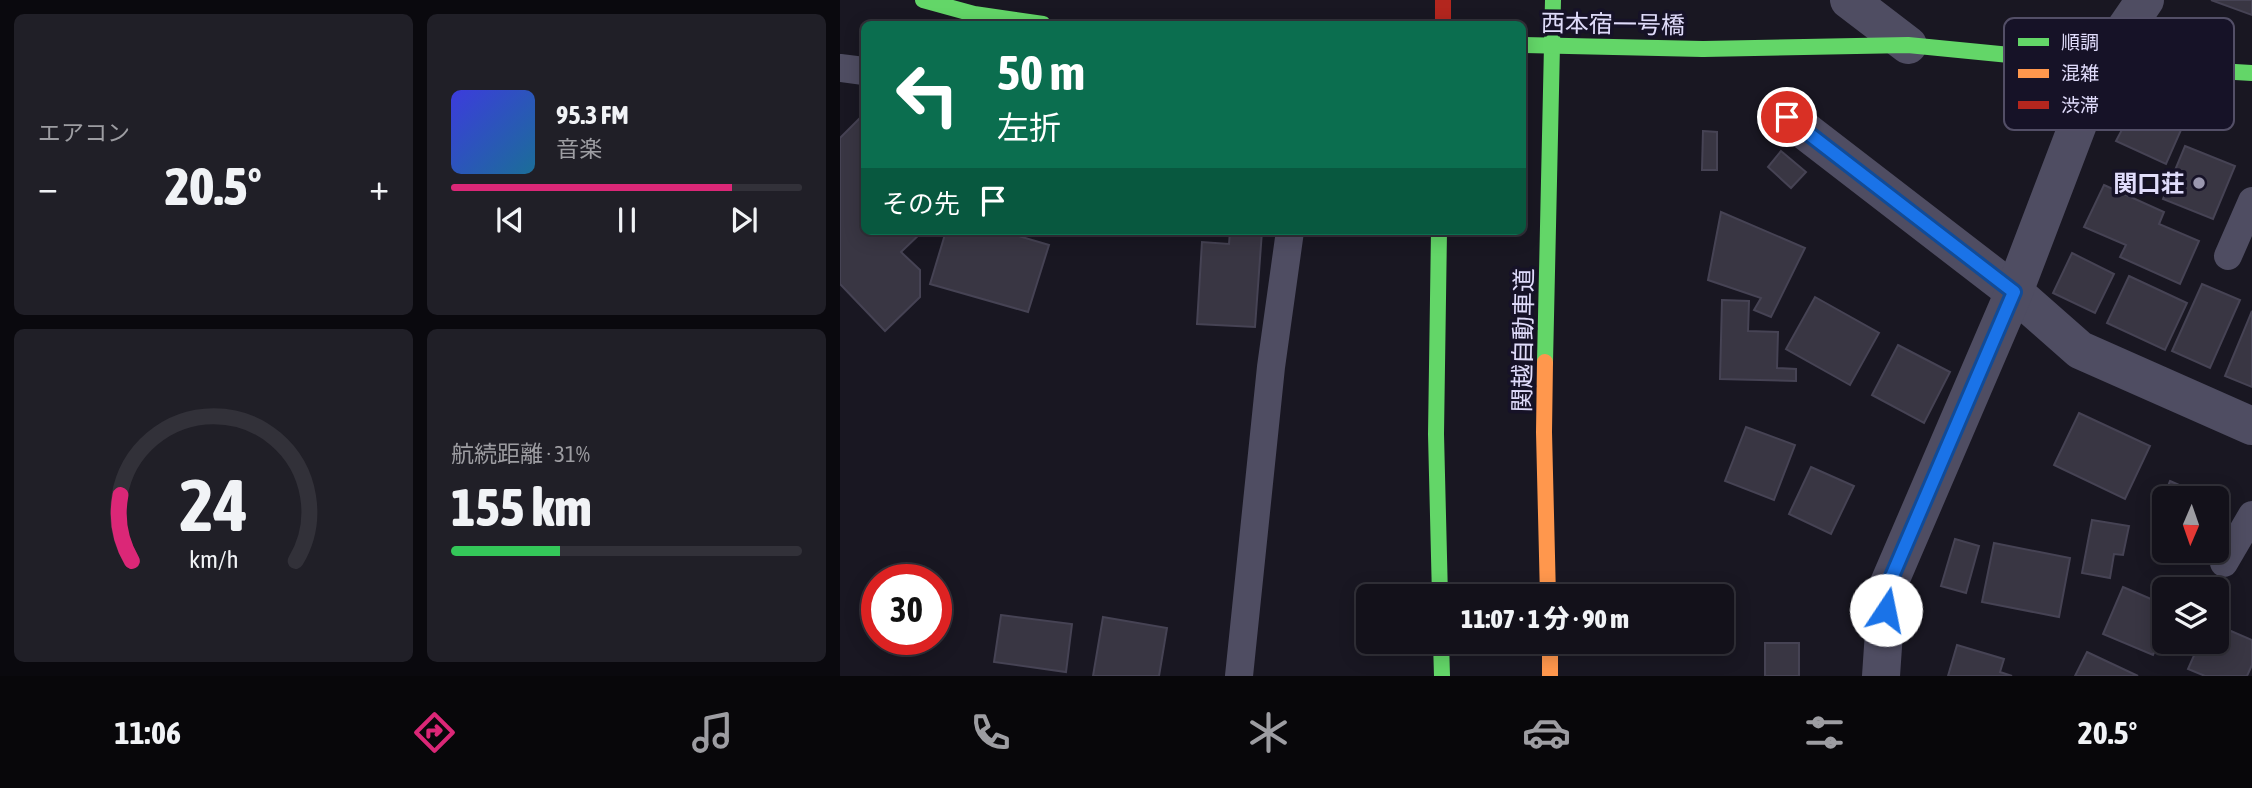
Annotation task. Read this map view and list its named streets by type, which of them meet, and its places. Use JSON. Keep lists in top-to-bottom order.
{
  "streets": {
    "main road": ["西本宿一号橋", "関越自動車道"]
  },
  "places": ["関口荘"],
  "legend": ["順調", "混雑", "渋滞"],
  "north": "bottom",
  "page": {
    "tile": [
      "エアコン",
      ["航続距離 · 31%", "155 km"]
    ],
    "turn": ["50 m", "左折"],
    "song": ["95.3 FM", "音楽"],
    "heat": ["−", "20.5°", "+"],
    "then": "その先",
    "limit": "30",
    "trip": "11:07 · 1 分 · 90 m",
    "tabs": ["11:06", "20.5°"],
    "gauge": ["24", "km/h"]
  }
}
